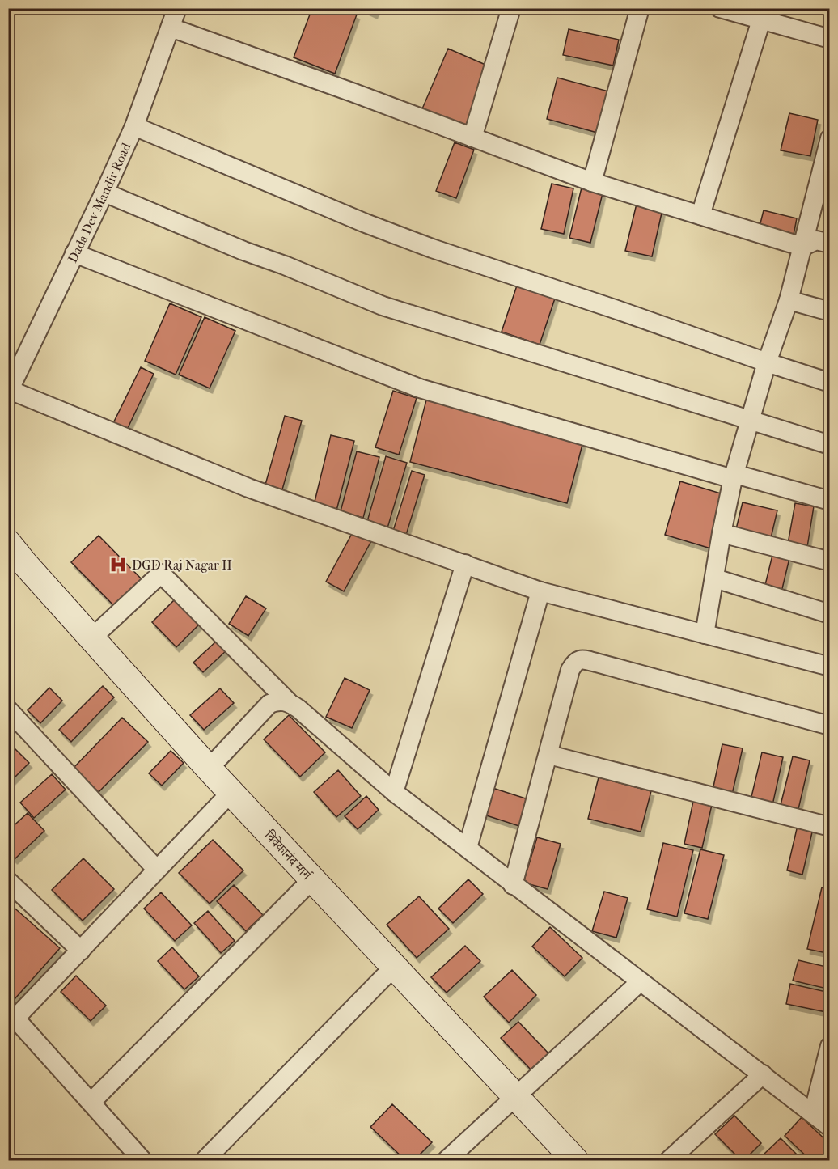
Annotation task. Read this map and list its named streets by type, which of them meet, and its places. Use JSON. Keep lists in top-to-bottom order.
{
  "streets": {
    "street": ["Dada Dev Mandir Road", "विवेकानंद मार्ग"]
  },
  "places": {
    "hospital": ["DGD Raj Nagar II"]
  }
}
